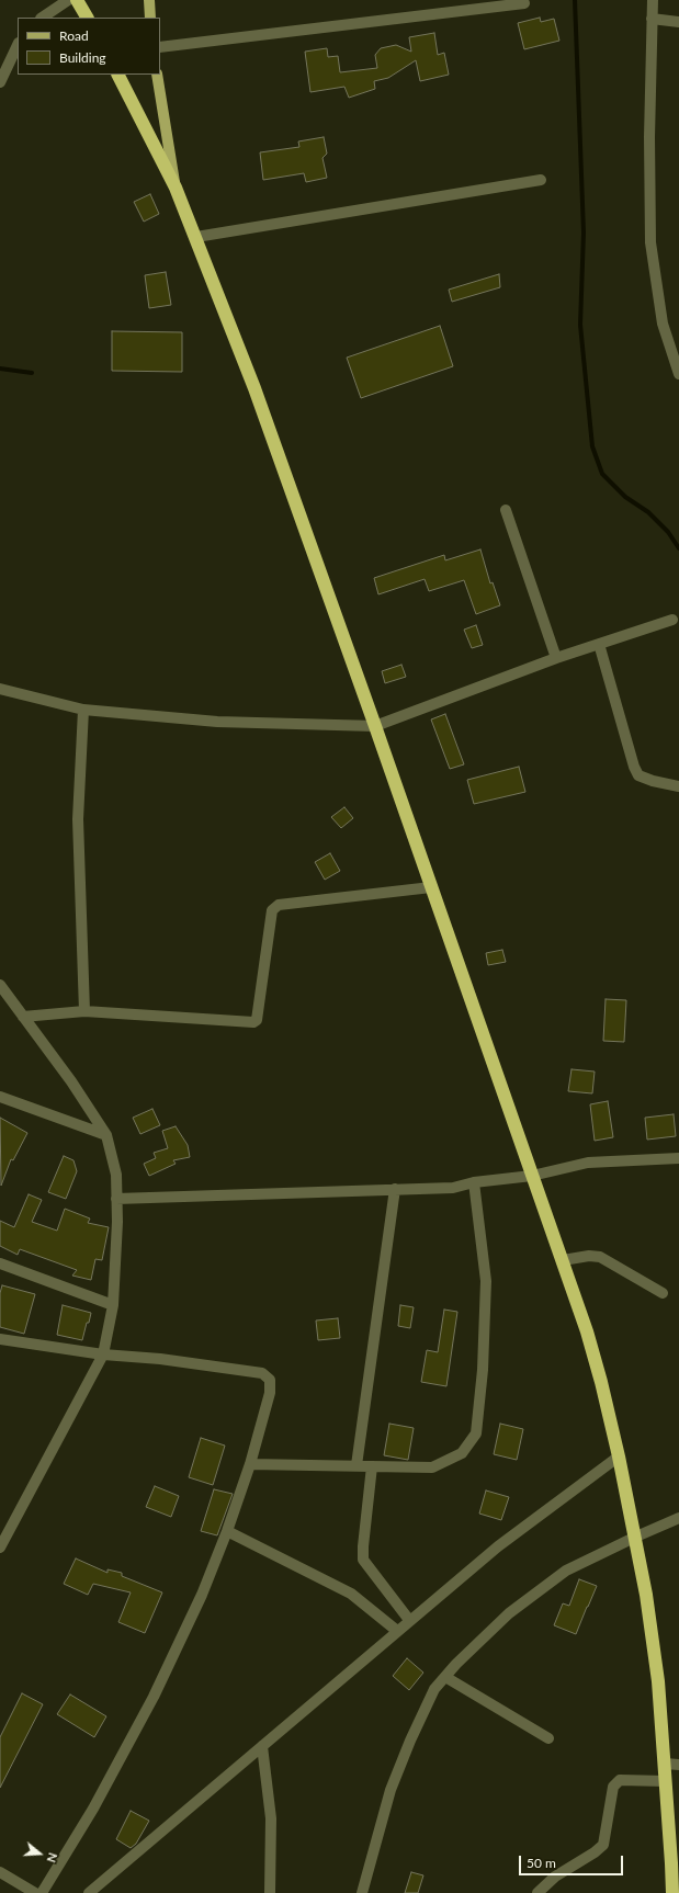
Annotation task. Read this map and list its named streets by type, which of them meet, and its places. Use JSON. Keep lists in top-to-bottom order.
{
  "legend": ["Road", "Building"],
  "scale_bar": "50 m",
  "north": "right"
}
